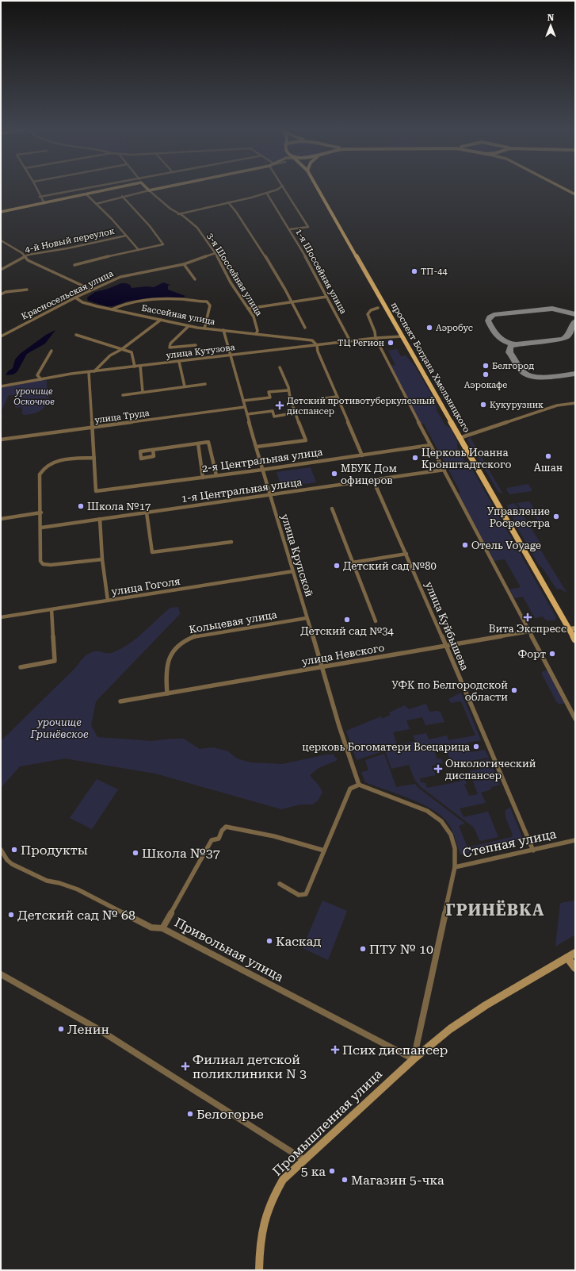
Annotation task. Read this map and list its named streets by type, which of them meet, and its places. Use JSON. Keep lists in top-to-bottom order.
{
  "streets": {
    "main road": ["проспект Богдана Хмельницкого"],
    "street": [
      "4-й Новый переулок",
      "1-я Шоссейная улица",
      "3-я Шоссейная улица",
      "Красносельская улица",
      "Бассейная улица",
      "улица Кутузова",
      "улица Труда",
      "2-я Центральная улица",
      "1-я Центральная улица",
      "улица Крупской",
      "улица Гоголя",
      "Кольцевая улица",
      "улица Куйбышева",
      "улица Невского",
      "Степная улица",
      "Привольная улица",
      "Промышленная улица"
    ]
  },
  "crossings": [
    ["1-я Шоссейная улица", "улица Кутузова"],
    ["3-я Шоссейная улица", "Красносельская улица"],
    ["3-я Шоссейная улица", "Бассейная улица"],
    ["Красносельская улица", "Бассейная улица"],
    ["Бассейная улица", "улица Кутузова"],
    ["Бассейная улица", "улица Крупской"],
    ["улица Кутузова", "проспект Богдана Хмельницкого"],
    ["улица Кутузова", "улица Крупской"],
    ["проспект Богдана Хмельницкого", "улица Невского"],
    ["улица Труда", "улица Крупской"],
    ["2-я Центральная улица", "улица Крупской"],
    ["1-я Центральная улица", "улица Крупской"],
    ["1-я Центральная улица", "улица Куйбышева"],
    ["улица Крупской", "улица Гоголя"],
    ["улица Крупской", "Кольцевая улица"],
    ["улица Крупской", "улица Невского"],
    ["Кольцевая улица", "улица Невского"],
    ["улица Куйбышева", "улица Невского"],
    ["улица Куйбышева", "Степная улица"],
    ["Степная улица", "Привольная улица"],
    ["Степная улица", "Промышленная улица"],
    ["Привольная улица", "Промышленная улица"]
  ],
  "districts": ["ГРИНЁВКА"],
  "parks": ["урочище Оскочное", "урочище Гринёвское"],
  "places": {
    "other": [
      "ТП-44",
      "Аэробус",
      "ТЦ Регион",
      "Белгород",
      "Аэрокафе",
      "Кукурузник",
      "Ашан",
      "Церковь Иоанна Кронштадтского",
      "МБУК Дом офицеров",
      "Школа №17",
      "Управление Росреестра",
      "Отель Voyage",
      "Детский сад №80",
      "Детский сад №34",
      "Форт",
      "УФК по Белгородской области",
      "церковь Богоматери Всецарица",
      "Продукты",
      "Школа №37",
      "Детский сад № 68",
      "Каскад",
      "ПТУ № 10",
      "Ленин",
      "Белогорье",
      "5 ка",
      "Магазин 5-чка"
    ],
    "health": [
      "Детский противотуберкулезный диспансер",
      "Вита Экспресс",
      "Онкологический диспансер",
      "Псих диспансер",
      "Филиал детской поликлиники N 3"
    ]
  },
  "north": "top"
}
